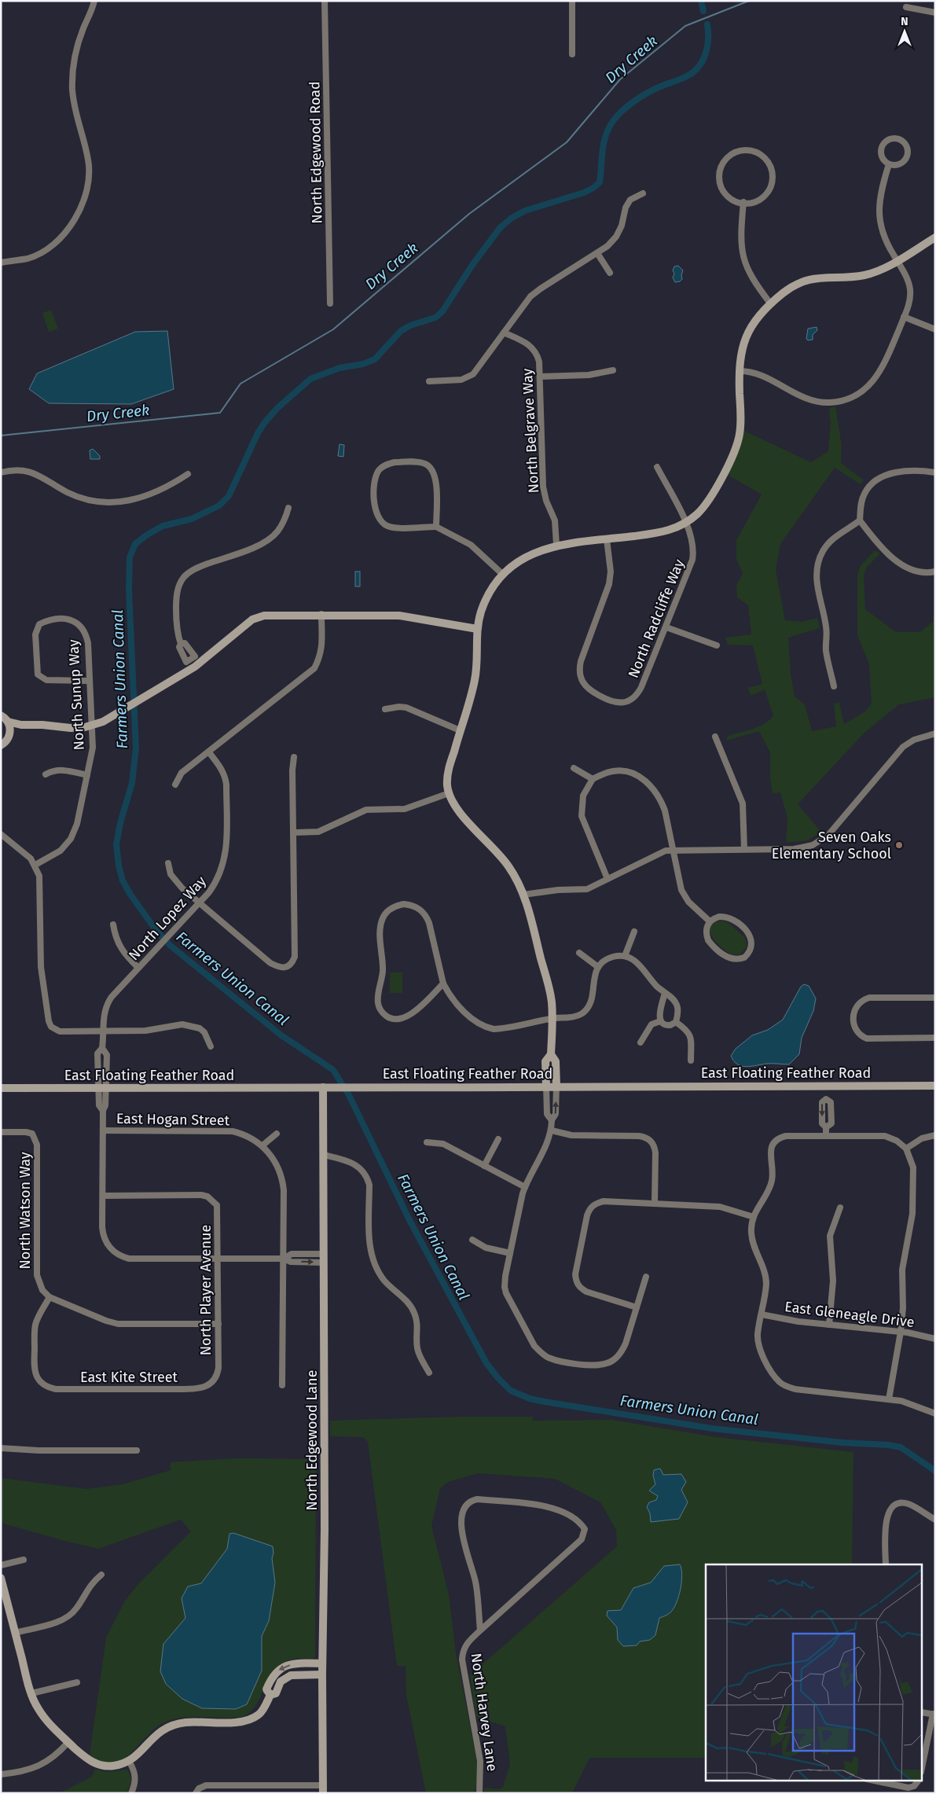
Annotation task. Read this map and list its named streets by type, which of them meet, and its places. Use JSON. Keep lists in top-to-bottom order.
{
  "streets": {
    "street": [
      "North Edgewood Road",
      "North Belgrave Way",
      "North Radcliffe Way",
      "North Sunup Way",
      "North Lopez Way",
      "East Floating Feather Road",
      "East Hogan Street",
      "North Watson Way",
      "North Player Avenue",
      "East Gleneagle Drive",
      "East Kite Street",
      "North Edgewood Lane",
      "North Harvey Lane"
    ]
  },
  "crossings": [
    ["North Lopez Way", "East Floating Feather Road"],
    ["East Floating Feather Road", "North Edgewood Lane"],
    ["North Watson Way", "East Kite Street"],
    ["North Player Avenue", "East Kite Street"]
  ],
  "water": ["Dry Creek", "Farmers Union Canal"],
  "places": ["Seven Oaks Elementary School"],
  "north": "top"
}
